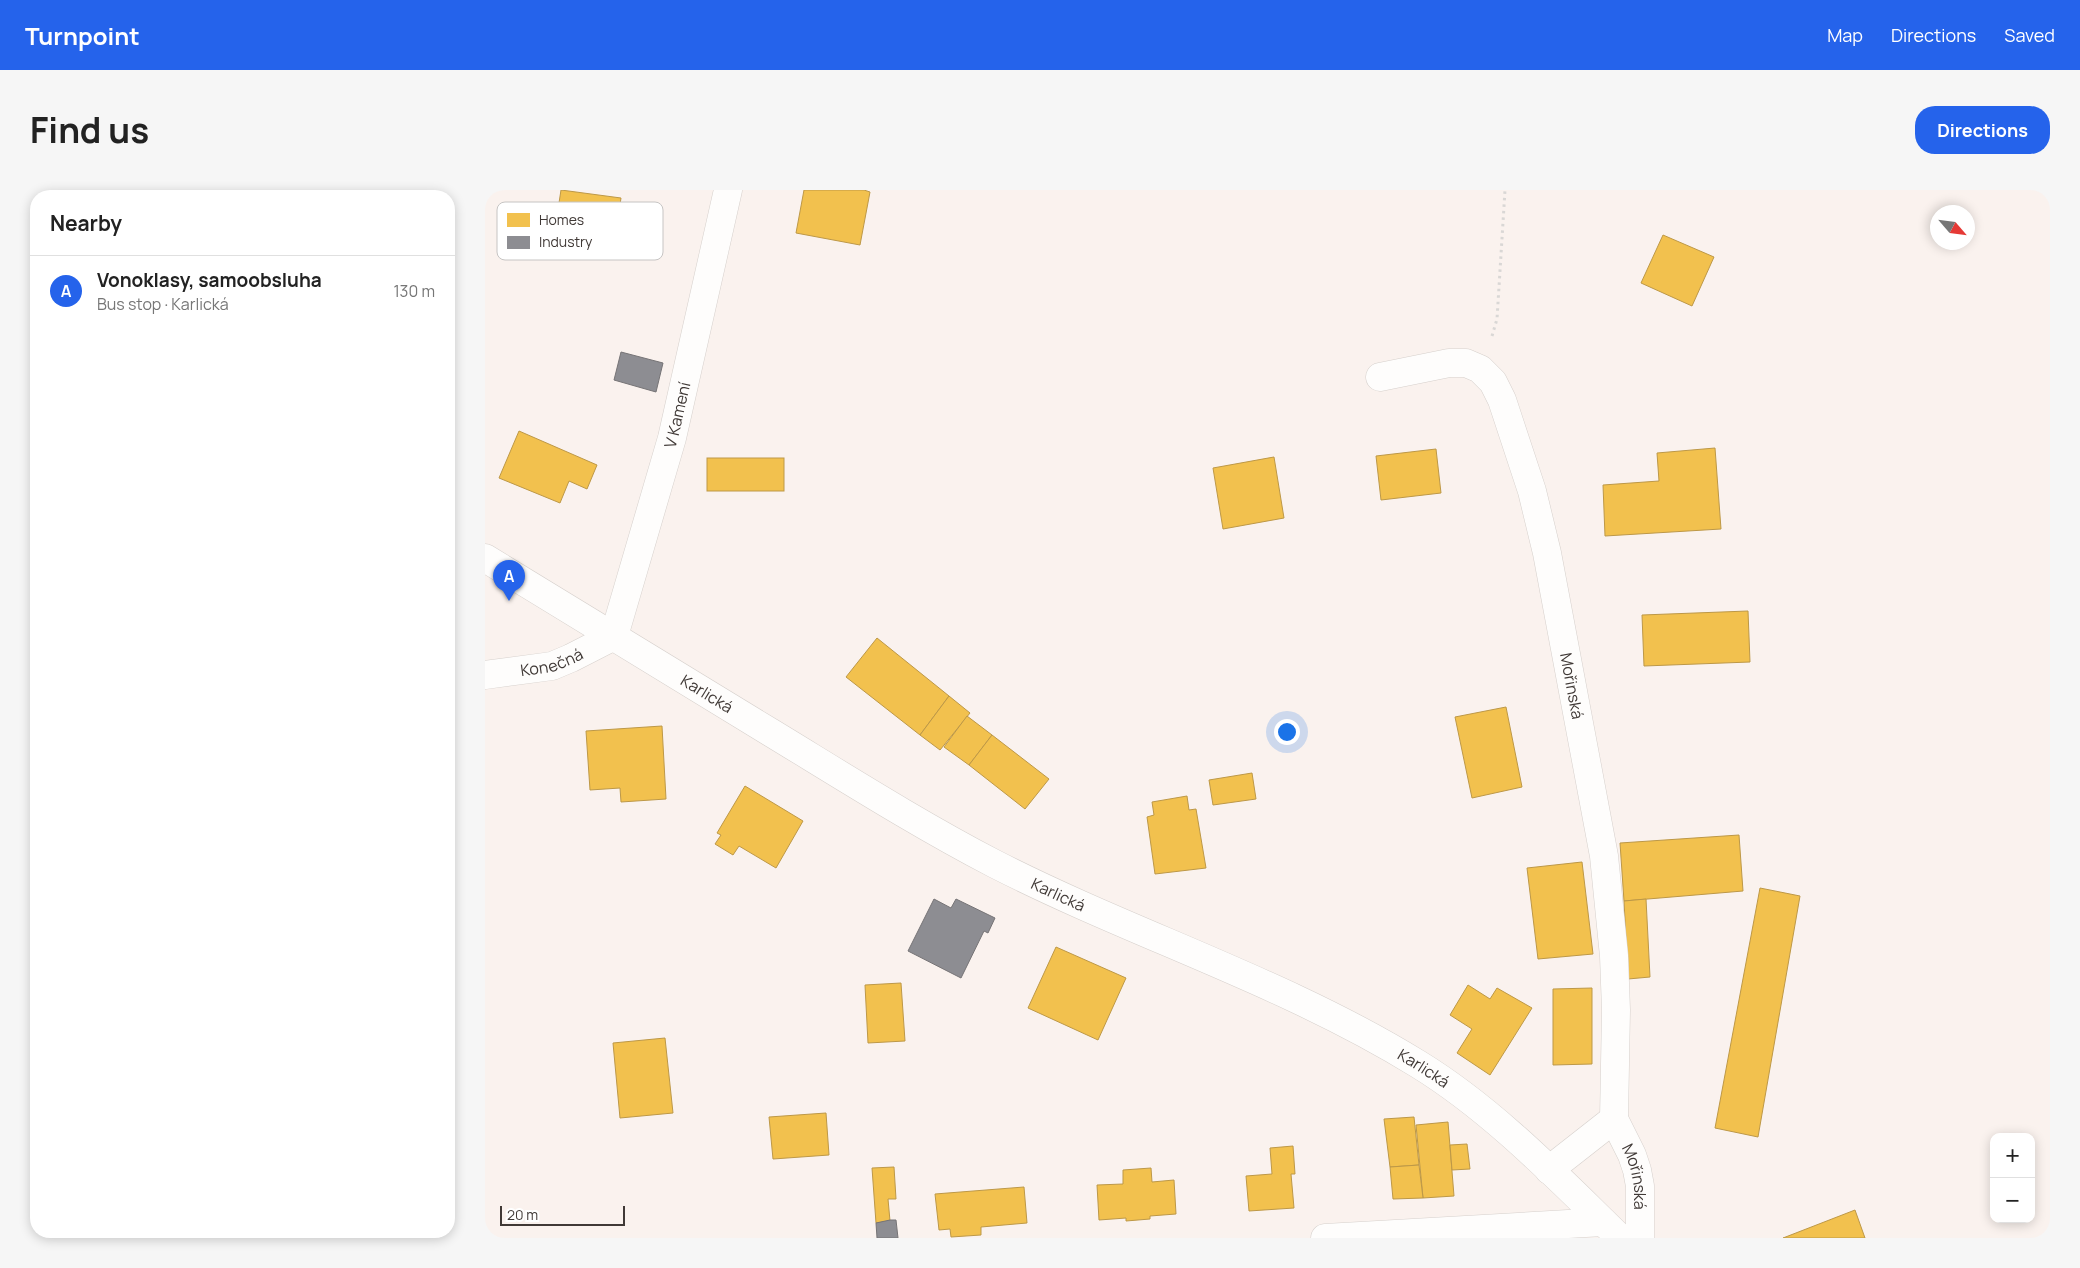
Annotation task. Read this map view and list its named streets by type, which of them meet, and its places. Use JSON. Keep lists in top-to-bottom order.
{
  "streets": {
    "street": [
      "V Kamení",
      "Konečná",
      "Mořinská",
      "Karlická"
    ]
  },
  "crossings": [
    ["V Kamení", "Konečná"],
    ["V Kamení", "Karlická"],
    ["Konečná", "Karlická"],
    ["Mořinská", "Karlická"]
  ],
  "legend": ["Homes", "Industry"],
  "scale_bar": "20 m",
  "north": "bottom right",
  "page": {
    "header": "Turnpoint",
    "nav": ["Map", "Directions", "Saved"],
    "title": "Find us",
    "buttons": "Directions",
    "heading": "Nearby",
    "list": [
      {
        "mark": "A",
        "name": "Vonoklasy, samoobsluha",
        "note": "Bus stop · Karlická",
        "value": "130 m"
      }
    ],
    "pins": "A",
    "map_buttons": ["+", "−"],
    "scale": "20 m"
  }
}
